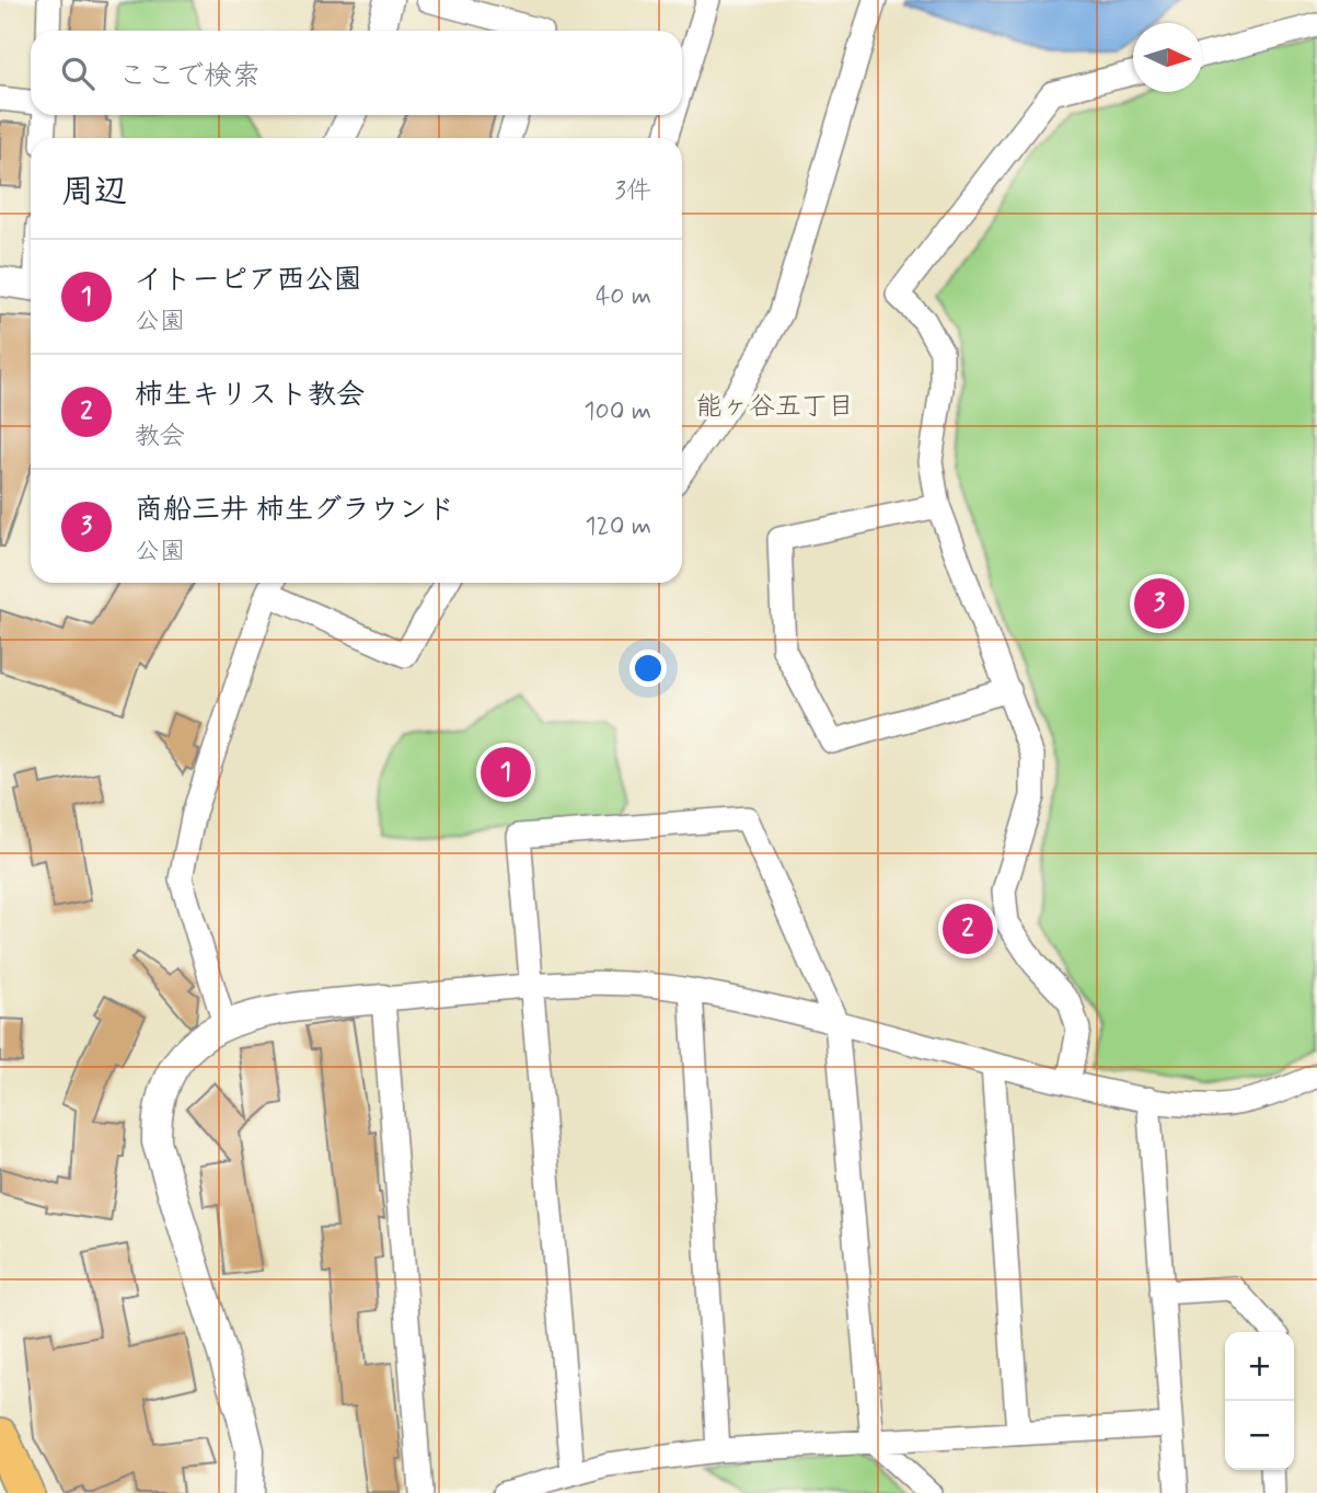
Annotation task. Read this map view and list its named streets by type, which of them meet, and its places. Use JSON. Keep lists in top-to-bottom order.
{
  "districts": ["能ヶ谷五丁目"],
  "north": "right",
  "page": {
    "search": "ここで検索",
    "heading": ["周辺", "3件"],
    "list": [
      {
        "mark": "1",
        "name": "イトーピア西公園",
        "note": "公園",
        "value": "40 m"
      },
      {
        "mark": "2",
        "name": "柿生キリスト教会",
        "note": "教会",
        "value": "100 m"
      },
      {
        "mark": "3",
        "name": "商船三井 柿生グラウンド",
        "note": "公園",
        "value": "120 m"
      }
    ],
    "pins": ["3", "1", "2"],
    "map_buttons": ["+", "−"]
  }
}
